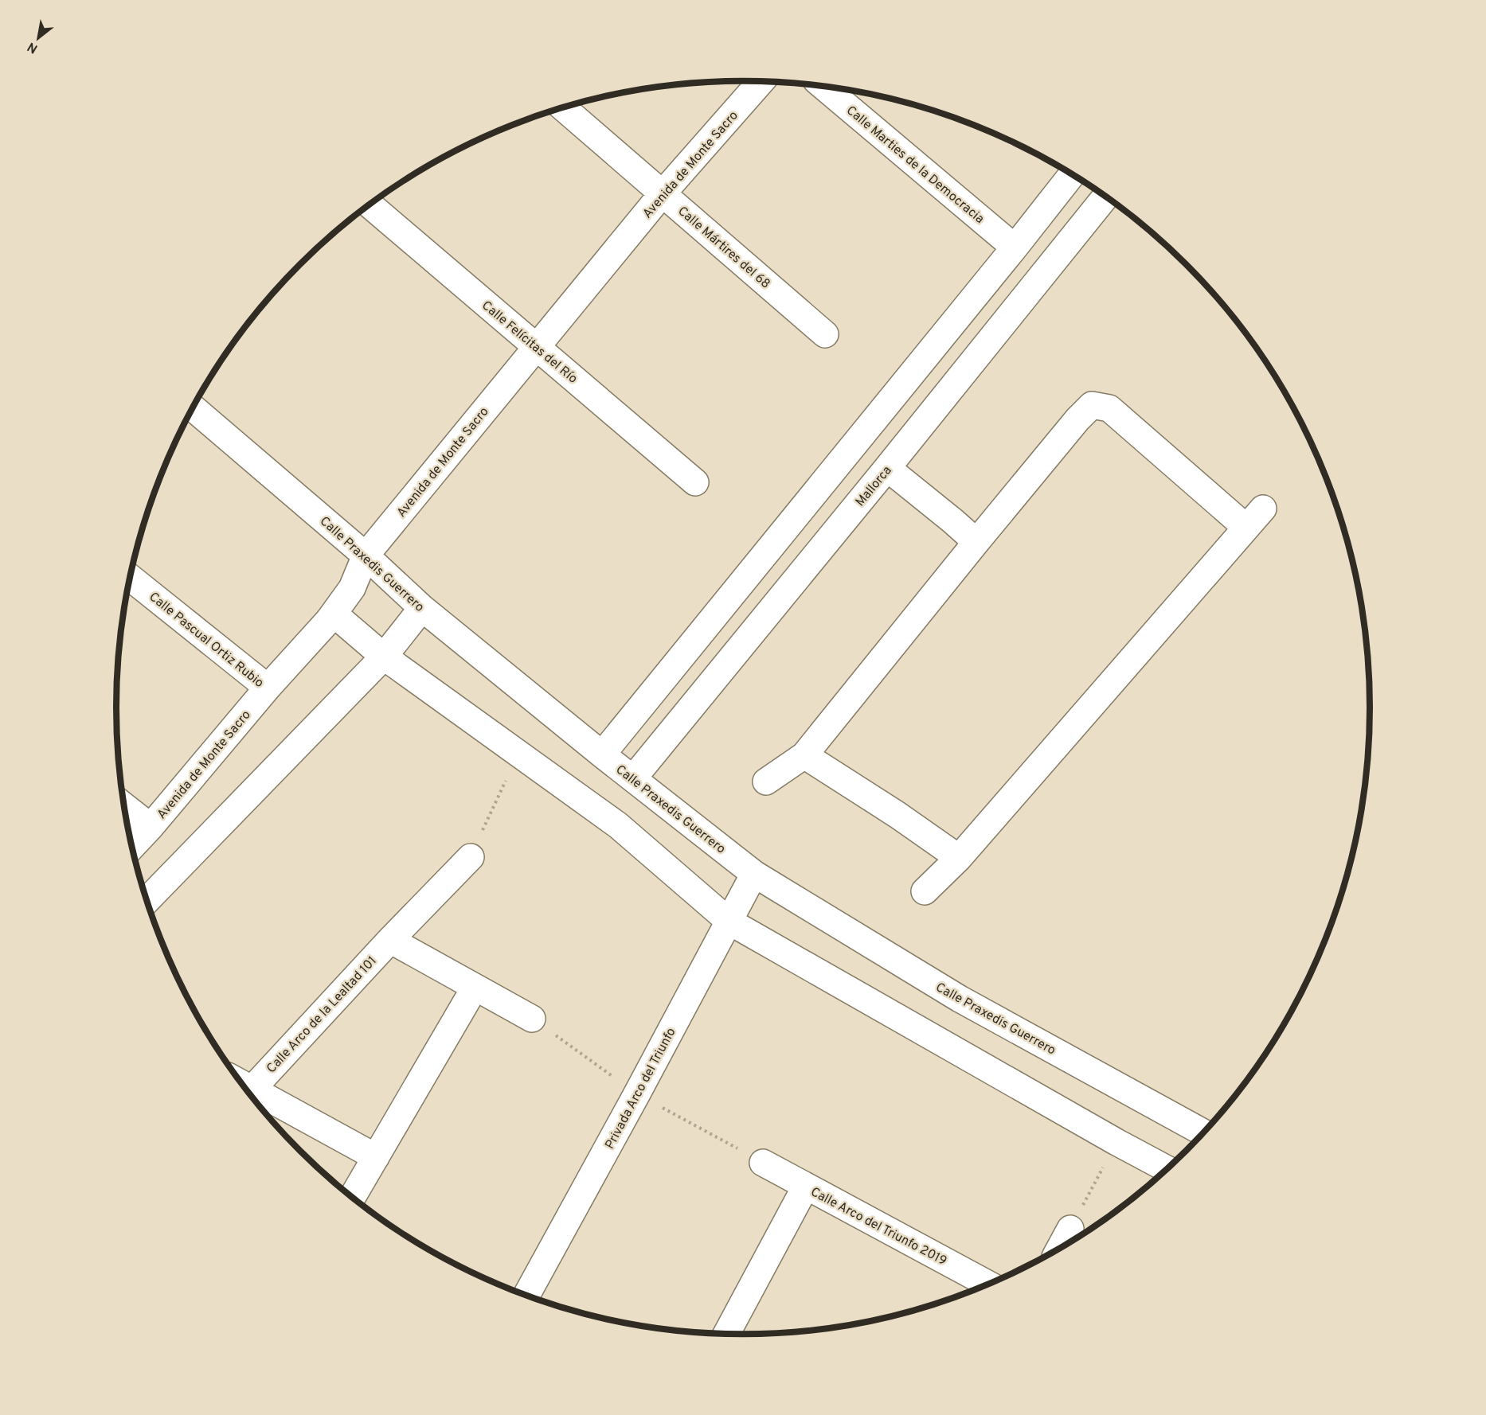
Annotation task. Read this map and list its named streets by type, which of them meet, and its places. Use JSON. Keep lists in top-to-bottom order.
{
  "streets": {
    "street": [
      "Avenida de Monte Sacro",
      "Calle Marties de la Democracia",
      "Calle Mártires del 68",
      "Calle Felícitas del Río",
      "Mallorca",
      "Calle Praxedis Guerrero",
      "Calle Pascual Ortiz Rubio",
      "Calle Arco de la Lealtad 101",
      "Privada Arco del Triunfo",
      "Calle Arco del Triunfo 2019"
    ]
  },
  "crossings": [
    ["Avenida de Monte Sacro", "Calle Mártires del 68"],
    ["Avenida de Monte Sacro", "Calle Felícitas del Río"],
    ["Avenida de Monte Sacro", "Calle Praxedis Guerrero"],
    ["Avenida de Monte Sacro", "Calle Pascual Ortiz Rubio"],
    ["Mallorca", "Calle Praxedis Guerrero"],
    ["Calle Praxedis Guerrero", "Privada Arco del Triunfo"]
  ],
  "north": "bottom left"
}
